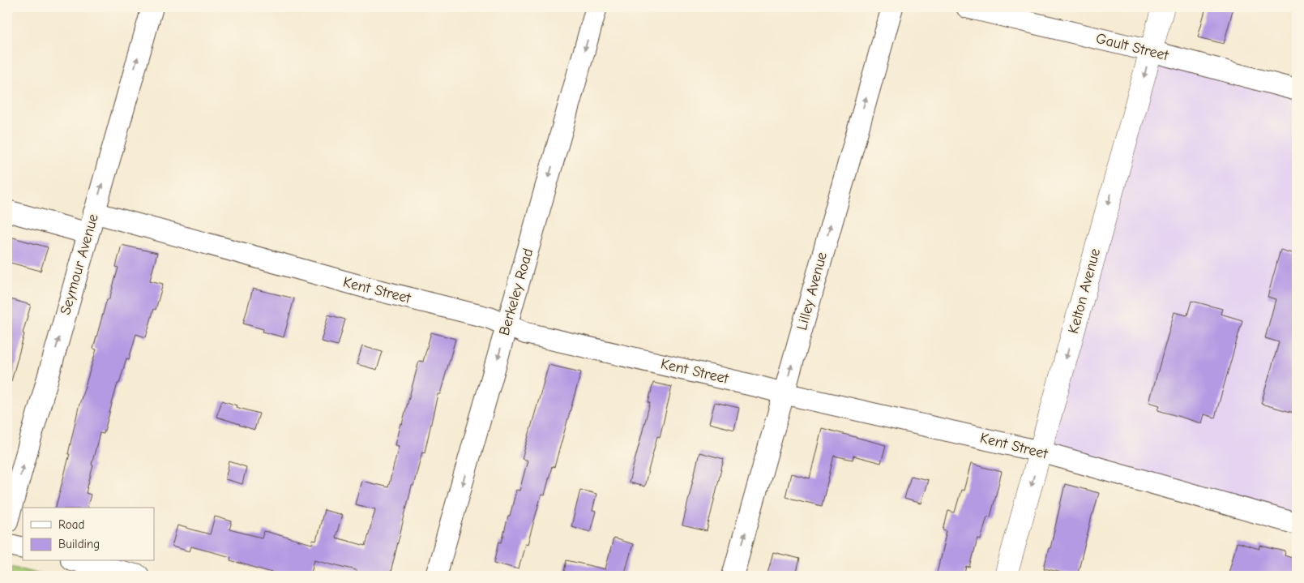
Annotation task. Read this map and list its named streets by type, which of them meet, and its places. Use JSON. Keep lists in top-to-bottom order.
{
  "streets": {
    "main road": ["Kelton Avenue"],
    "street": [
      "Gault Street",
      "Seymour Avenue",
      "Kent Street",
      "Lilley Avenue",
      "Berkeley Road"
    ]
  },
  "crossings": [
    ["Gault Street", "Kelton Avenue"],
    ["Seymour Avenue", "Kent Street"],
    ["Kent Street", "Lilley Avenue"],
    ["Kent Street", "Kelton Avenue"],
    ["Kent Street", "Berkeley Road"]
  ],
  "one_way": [
    "Seymour Avenue",
    "Lilley Avenue",
    "Kelton Avenue",
    "Berkeley Road"
  ],
  "legend": ["Road", "Building"]
}
